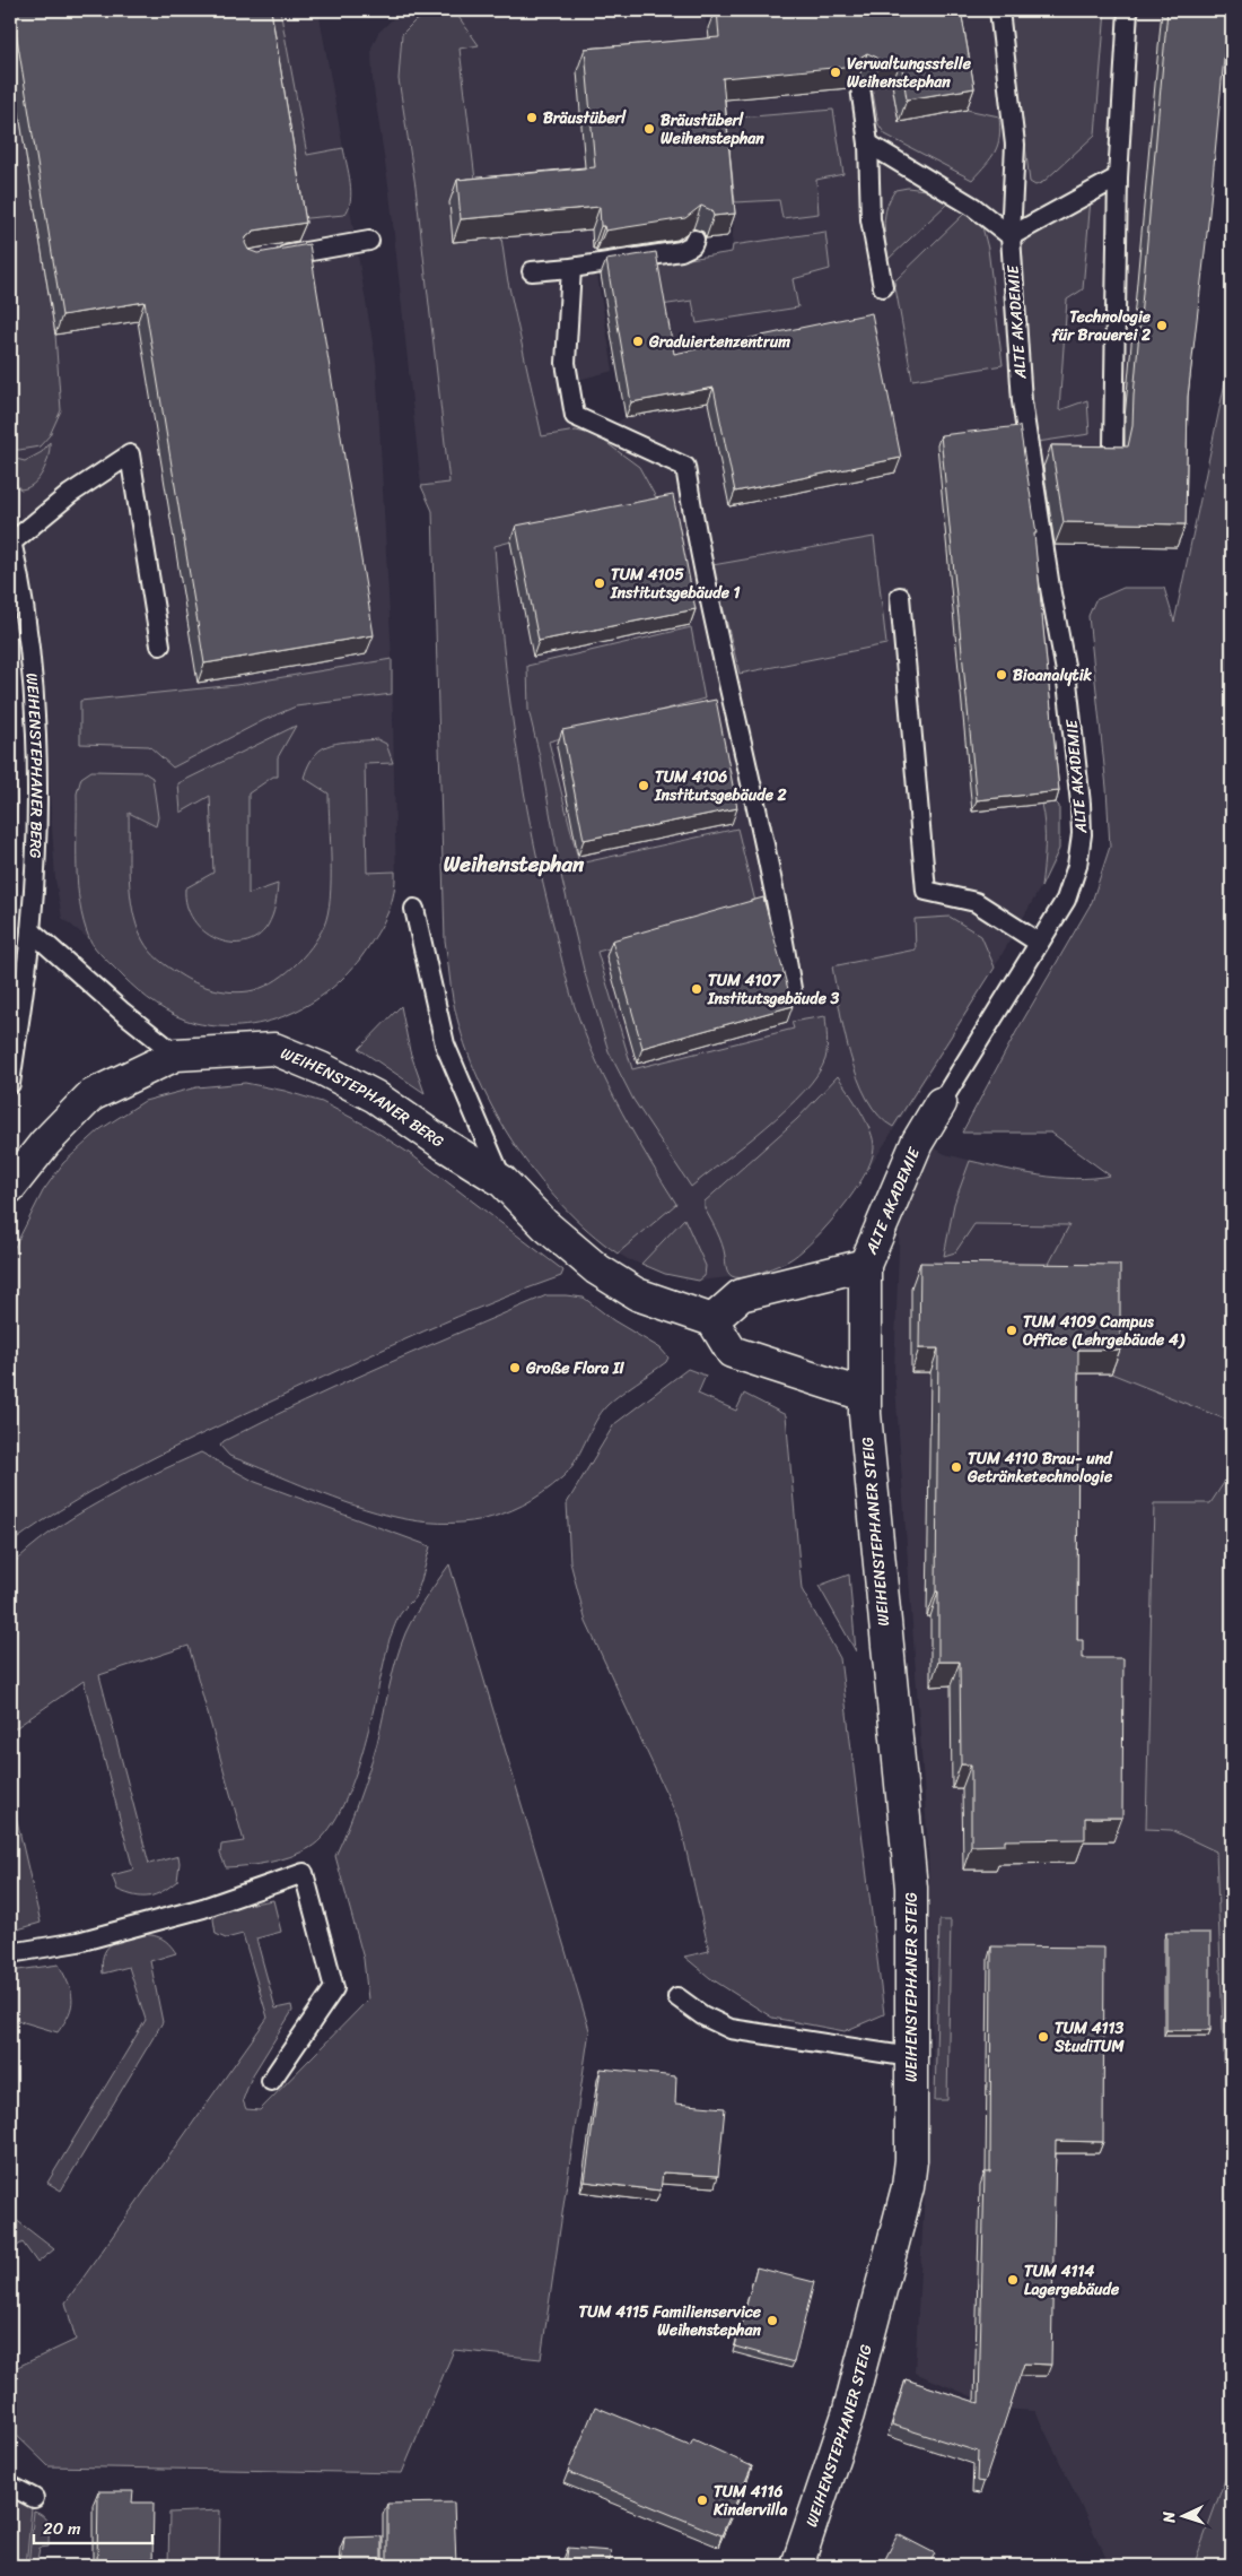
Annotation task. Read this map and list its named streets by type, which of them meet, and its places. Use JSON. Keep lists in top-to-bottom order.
{
  "streets": {
    "street": ["ALTE AKADEMIE", "WEIHENSTEPHANER BERG", "WEIHENSTEPHANER STEIG"]
  },
  "districts": ["Weihenstephan"],
  "places": [
    "Verwaltungsstelle Weihenstephan",
    "Bräustüberl",
    "Bräustüberl Weihenstephan",
    "Technologie für Brauerei 2",
    "Graduiertenzentrum",
    "TUM 4105 Institutsgebäude 1",
    "Bioanalytik",
    "TUM 4106 Institutsgebäude 2",
    "TUM 4107 Institutsgebäude 3",
    "TUM 4109 Campus Office (Lehrgebäude 4)",
    "Große Flora II",
    "TUM 4110 Brau- und Getränketechnologie",
    "TUM 4113 StudiTUM",
    "TUM 4114 Lagergebäude",
    "TUM 4115 Familienservice Weihenstephan",
    "TUM 4116 Kindervilla"
  ],
  "scale_bar": "20 m",
  "north": "left"
}
